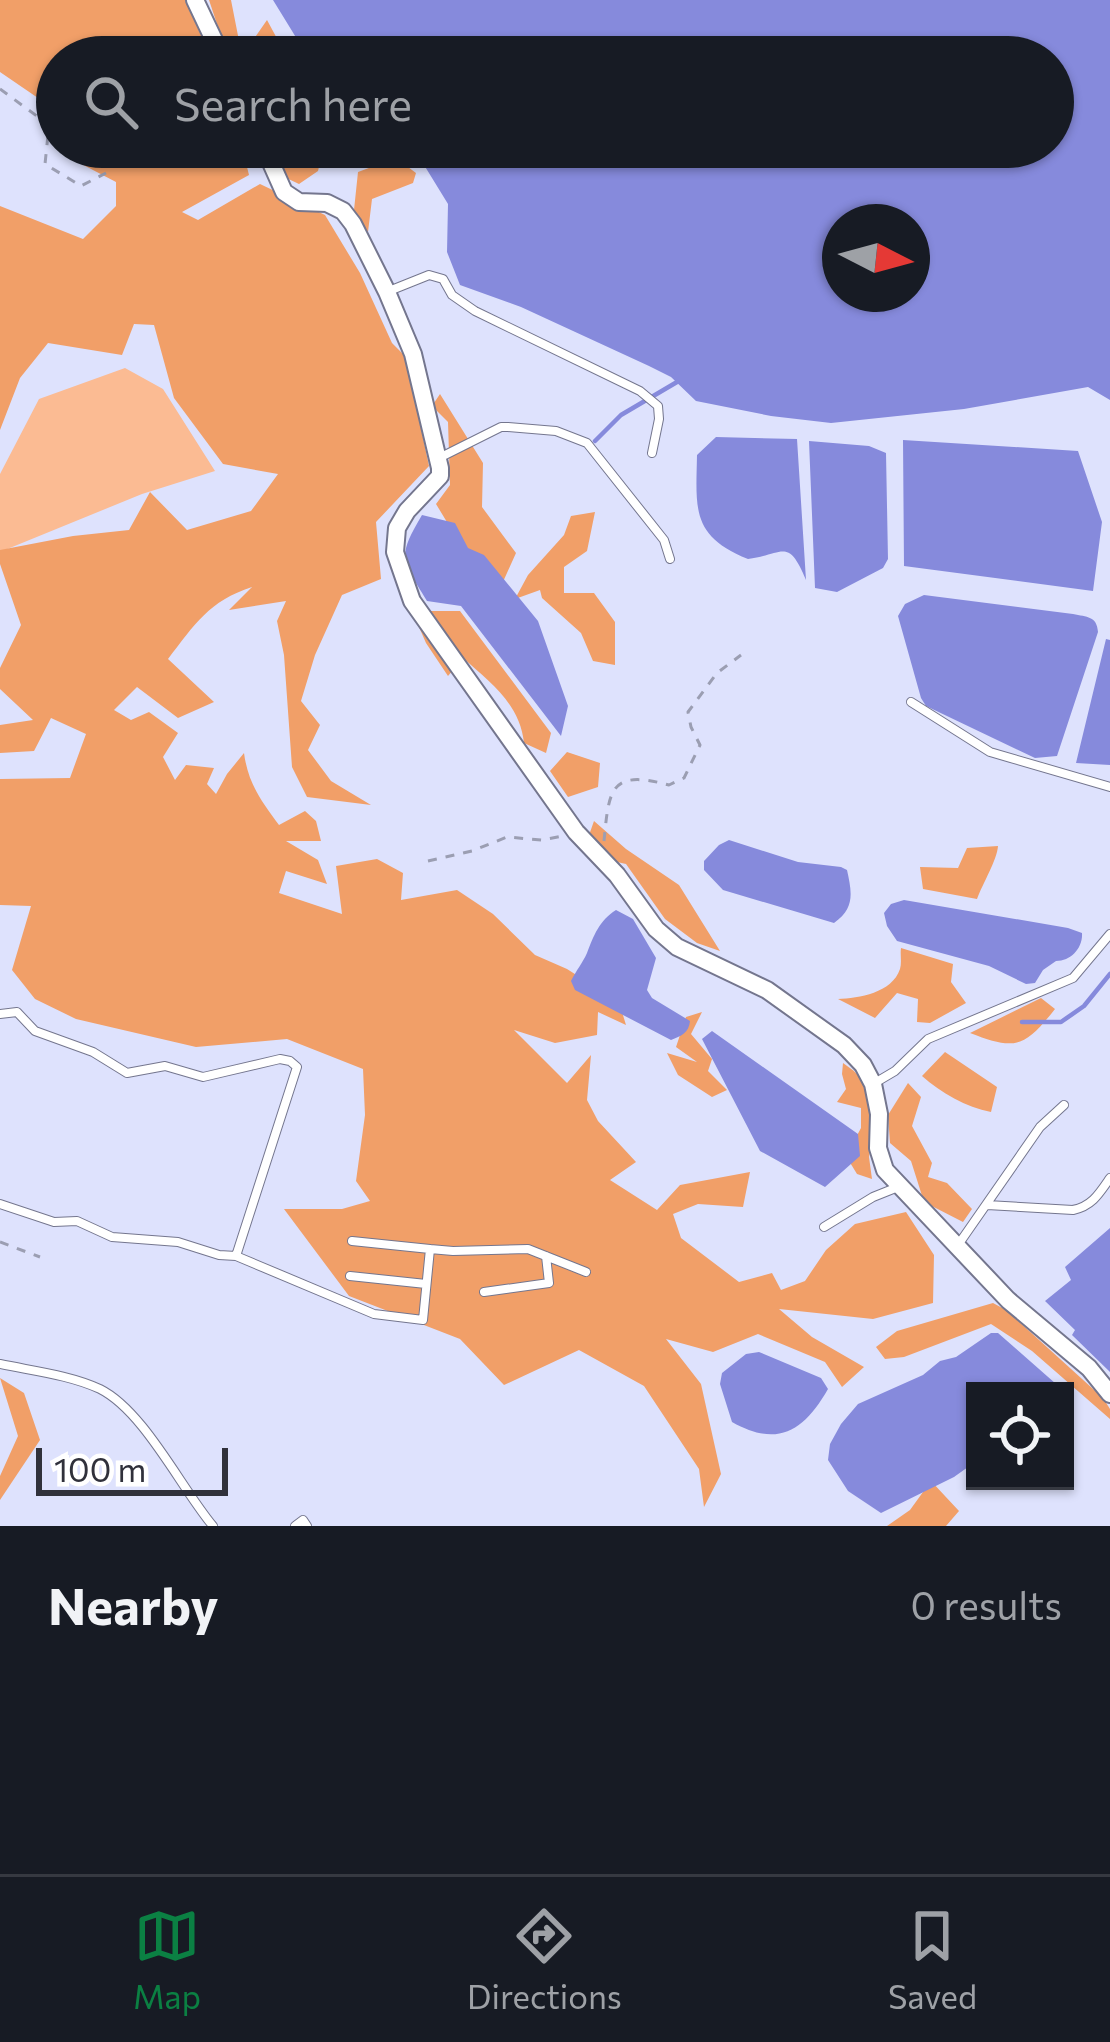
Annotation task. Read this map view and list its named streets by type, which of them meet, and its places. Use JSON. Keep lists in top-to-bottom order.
{
  "scale_bar": "100 m",
  "north": "right",
  "page": {
    "search": "Search here",
    "scale": "100 m",
    "heading": ["Nearby", "0 results"],
    "nav": ["Map", "Directions", "Saved"]
  }
}
